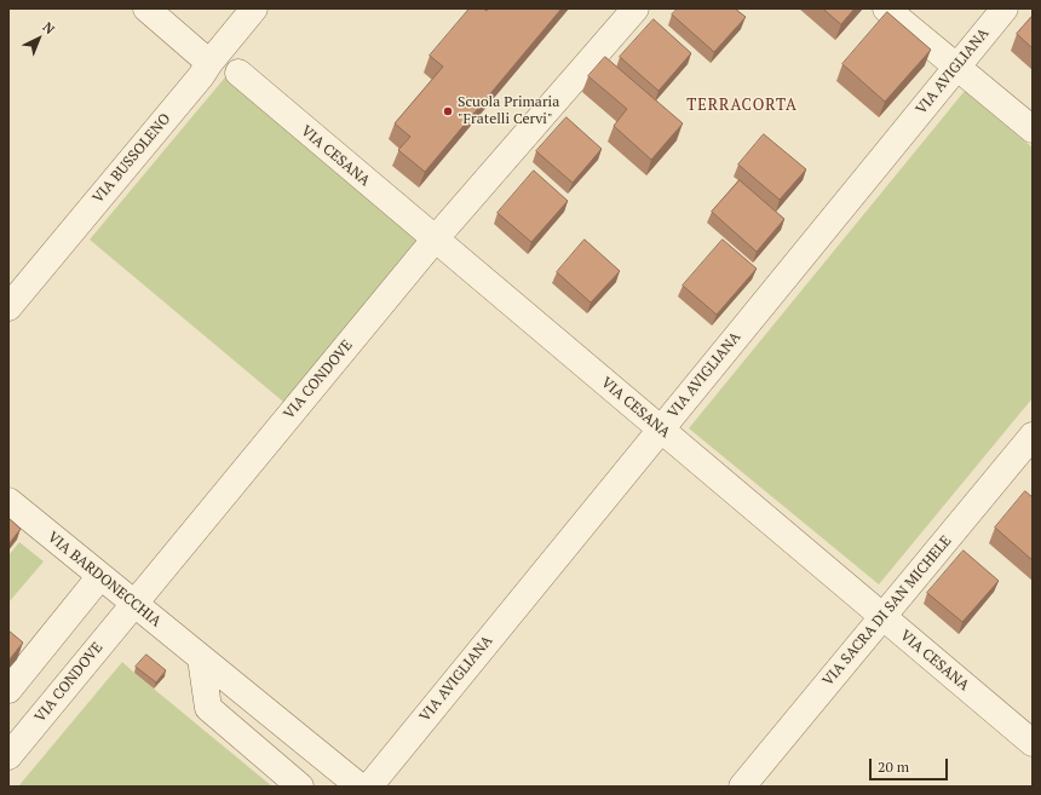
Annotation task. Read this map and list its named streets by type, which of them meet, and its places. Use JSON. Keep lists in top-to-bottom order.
{
  "streets": {
    "street": [
      "VIA AVIGLIANA",
      "VIA CESANA",
      "VIA BUSSOLENO",
      "VIA CONDOVE",
      "VIA BARDONECCHIA",
      "VIA SACRA DI SAN MICHELE"
    ]
  },
  "crossings": [
    ["VIA AVIGLIANA", "VIA CESANA"],
    ["VIA CESANA", "VIA CONDOVE"],
    ["VIA CESANA", "VIA SACRA DI SAN MICHELE"],
    ["VIA CONDOVE", "VIA BARDONECCHIA"]
  ],
  "districts": ["TERRACORTA"],
  "places": ["Scuola Primaria \"Fratelli Cervi\""],
  "scale_bar": "20 m",
  "north": "top right"
}
